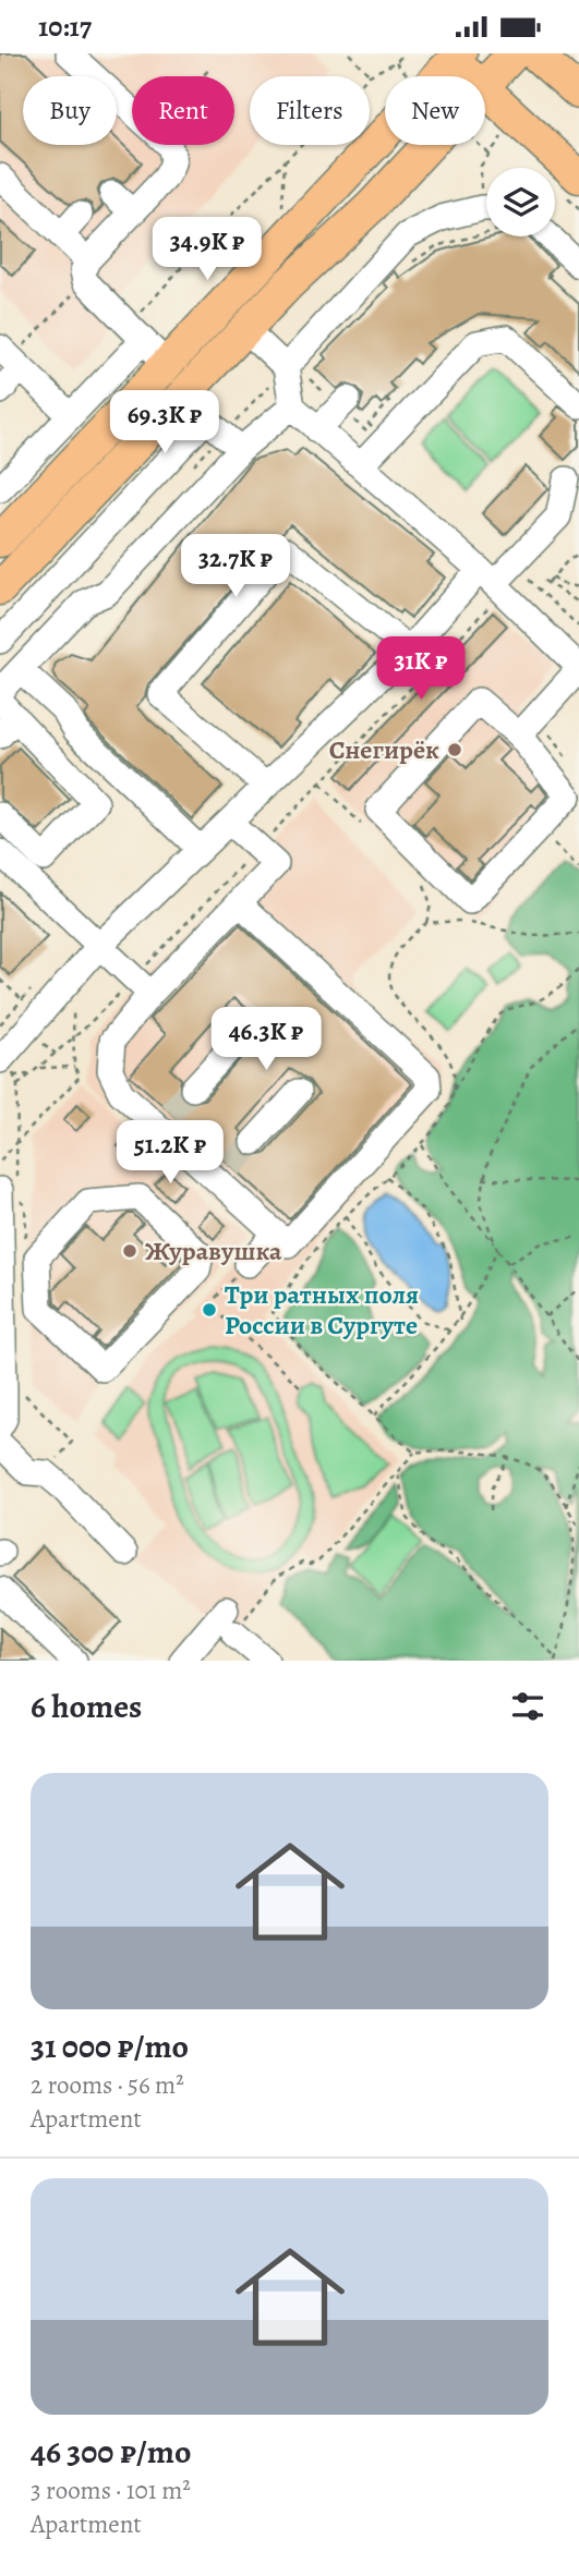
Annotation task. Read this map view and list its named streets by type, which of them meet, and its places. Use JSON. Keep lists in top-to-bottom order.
{
  "places": ["Снегирёк", "Журавушка", "Три ратных поля России в Сургуте"],
  "page": {
    "status": "10:17",
    "chip": [
      "Buy",
      "Rent",
      "Filters",
      "New"
    ],
    "price": [
      "34.9K ₽",
      "69.3K ₽",
      "32.7K ₽",
      "31K ₽",
      "46.3K ₽",
      "51.2K ₽"
    ],
    "heading": "6 homes",
    "list": [
      {
        "name": "31 000 ₽/mo",
        "note": "2 rooms · 56 m² · Apartment"
      },
      {
        "name": "46 300 ₽/mo",
        "note": "3 rooms · 101 m² · Apartment"
      }
    ]
  }
}
